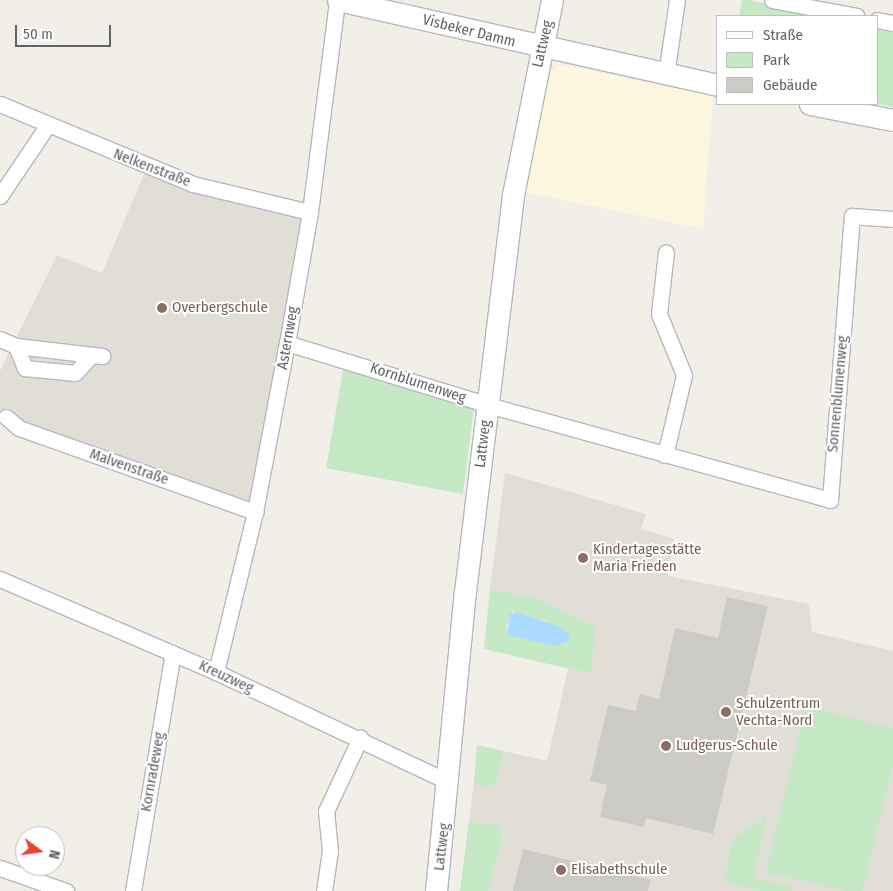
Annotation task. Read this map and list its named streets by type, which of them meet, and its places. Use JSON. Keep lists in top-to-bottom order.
{
  "streets": {
    "street": [
      "Visbeker Damm",
      "Lattweg",
      "Nelkenstraße",
      "Asternweg",
      "Kornblumenweg",
      "Sonnenblumenweg",
      "Malvenstraße",
      "Kreuzweg",
      "Kornradeweg"
    ]
  },
  "crossings": [
    ["Visbeker Damm", "Lattweg"],
    ["Visbeker Damm", "Asternweg"],
    ["Lattweg", "Kornblumenweg"],
    ["Lattweg", "Kreuzweg"],
    ["Nelkenstraße", "Asternweg"],
    ["Asternweg", "Kornblumenweg"],
    ["Asternweg", "Malvenstraße"],
    ["Asternweg", "Kreuzweg"],
    ["Kornblumenweg", "Sonnenblumenweg"],
    ["Kreuzweg", "Kornradeweg"]
  ],
  "places": [
    "Overbergschule",
    "Kindertagesstätte Maria Frieden",
    "Schulzentrum Vechta-Nord",
    "Ludgerus-Schule",
    "Elisabethschule"
  ],
  "legend": ["Straße", "Park", "Gebäude"],
  "scale_bar": "50 m",
  "north": "right"
}
